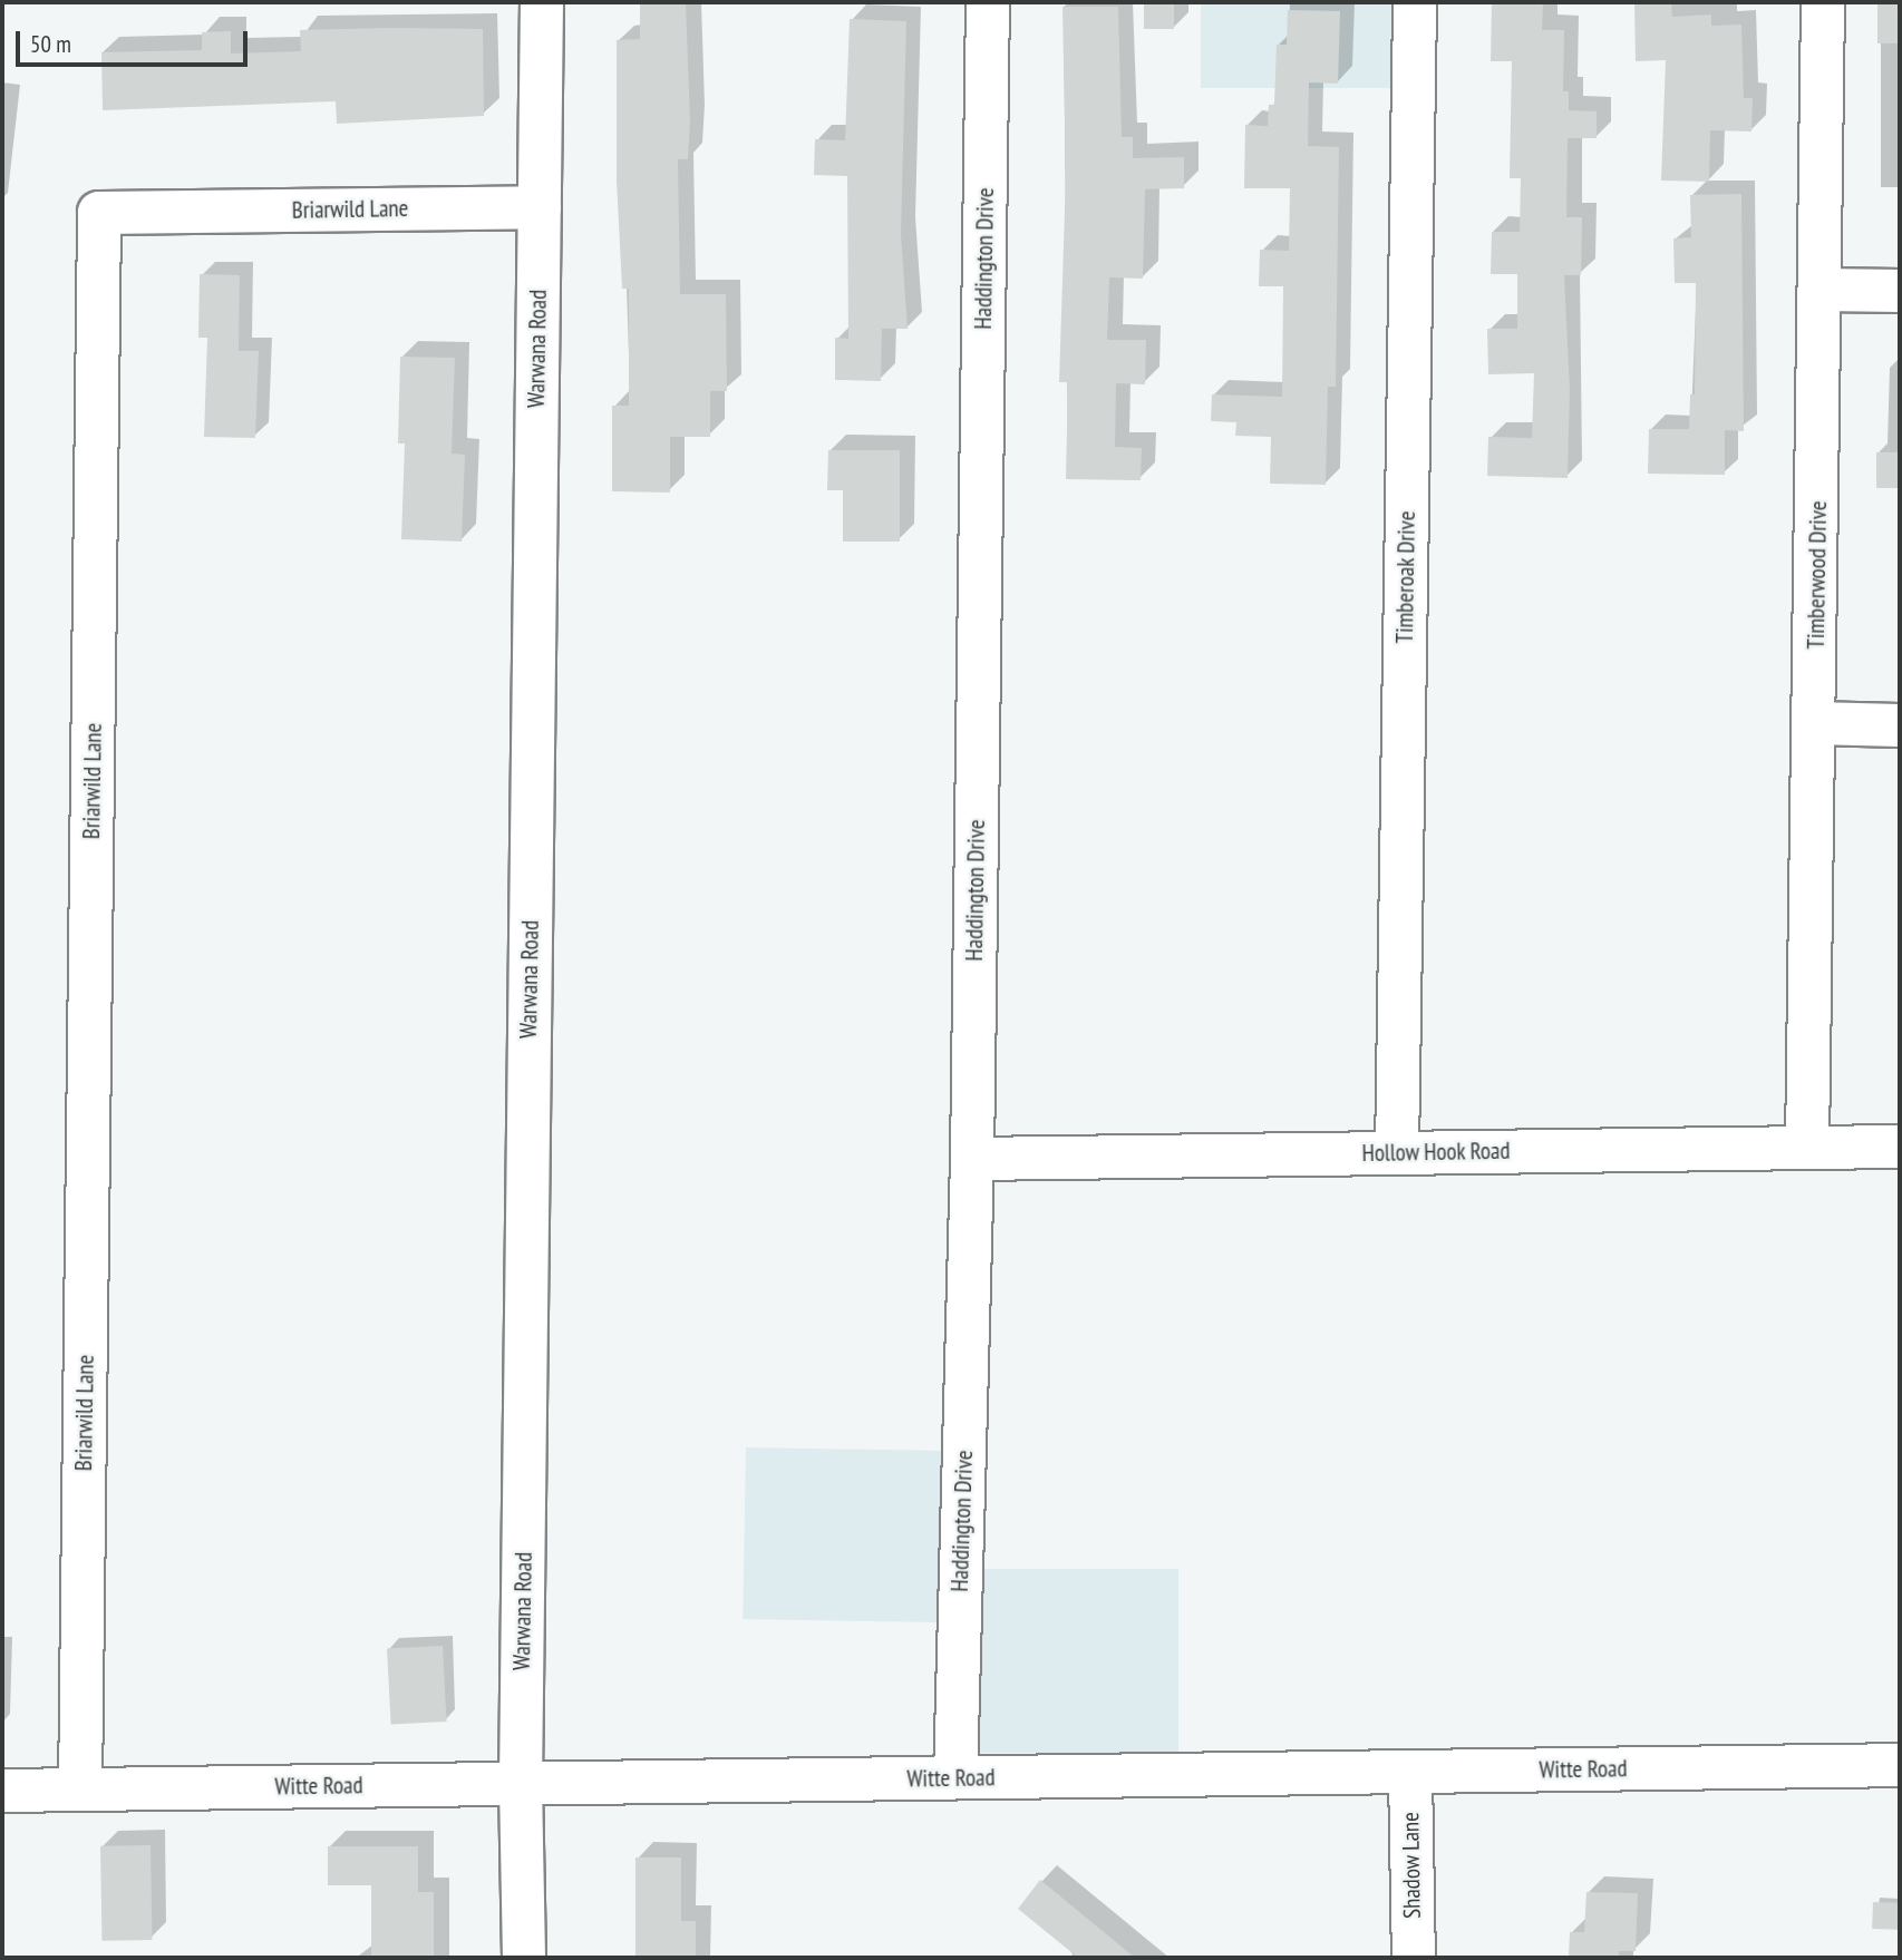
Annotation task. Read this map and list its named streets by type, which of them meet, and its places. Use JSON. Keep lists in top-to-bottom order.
{
  "streets": {
    "street": [
      "Briarwild Lane",
      "Haddington Drive",
      "Warwana Road",
      "Timberwood Drive",
      "Timberoak Drive",
      "Hollow Hook Road",
      "Witte Road",
      "Shadow Lane"
    ]
  },
  "crossings": [
    ["Briarwild Lane", "Warwana Road"],
    ["Briarwild Lane", "Witte Road"],
    ["Haddington Drive", "Hollow Hook Road"],
    ["Haddington Drive", "Witte Road"],
    ["Warwana Road", "Witte Road"],
    ["Timberwood Drive", "Hollow Hook Road"],
    ["Timberoak Drive", "Hollow Hook Road"],
    ["Witte Road", "Shadow Lane"]
  ],
  "scale_bar": "50 m"
}
